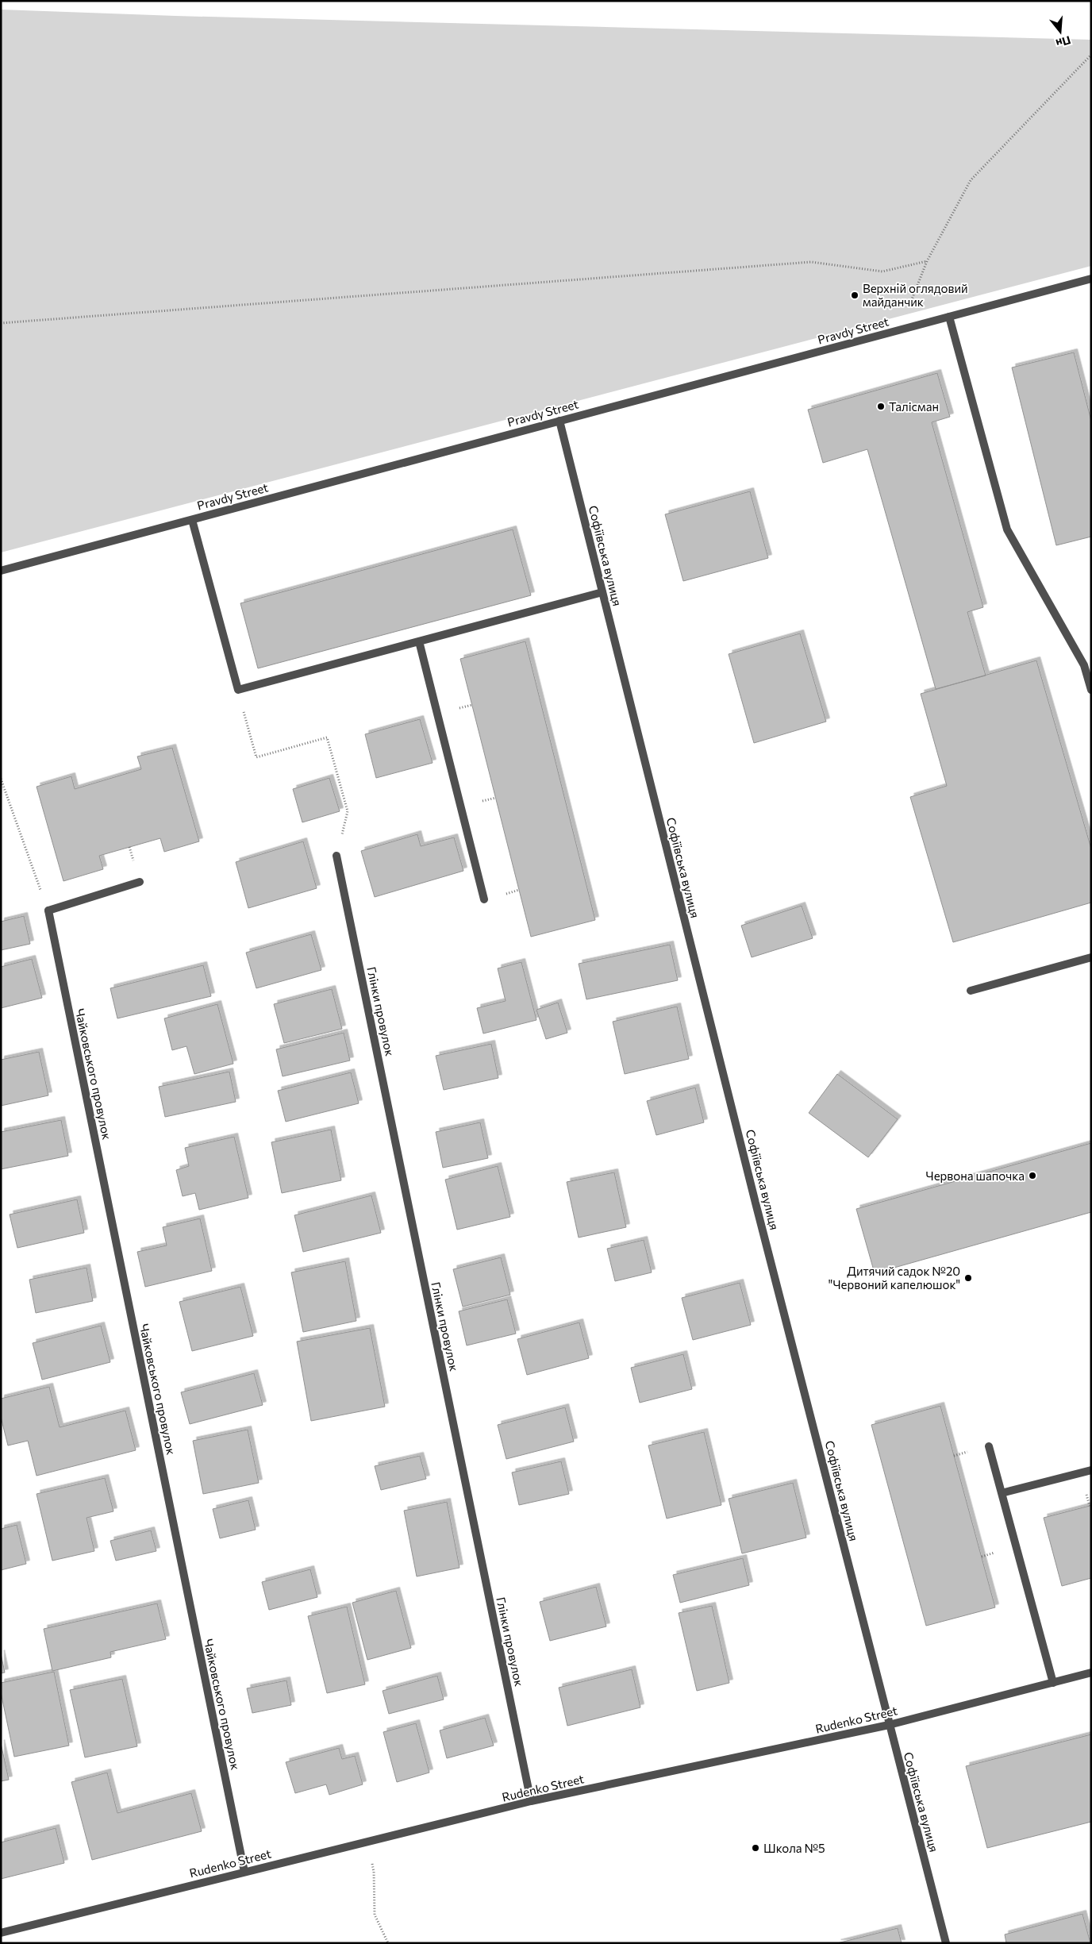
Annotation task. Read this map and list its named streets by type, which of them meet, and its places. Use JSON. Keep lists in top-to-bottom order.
{
  "streets": {
    "street": [
      "Pravdy Street",
      "Софіївська вулиця",
      "Глінки провулок",
      "Чайковського провулок",
      "Rudenko Street"
    ]
  },
  "crossings": [
    ["Pravdy Street", "Софіївська вулиця"],
    ["Софіївська вулиця", "Rudenko Street"],
    ["Глінки провулок", "Rudenko Street"],
    ["Чайковського провулок", "Rudenko Street"]
  ],
  "places": [
    "Верхнiй оглядовий майданчик",
    "Талісман",
    "Червона шапочка",
    "Дитячий садок №20 \"Червоний капелюшок\"",
    "Школа №5"
  ],
  "north": "bottom"
}
